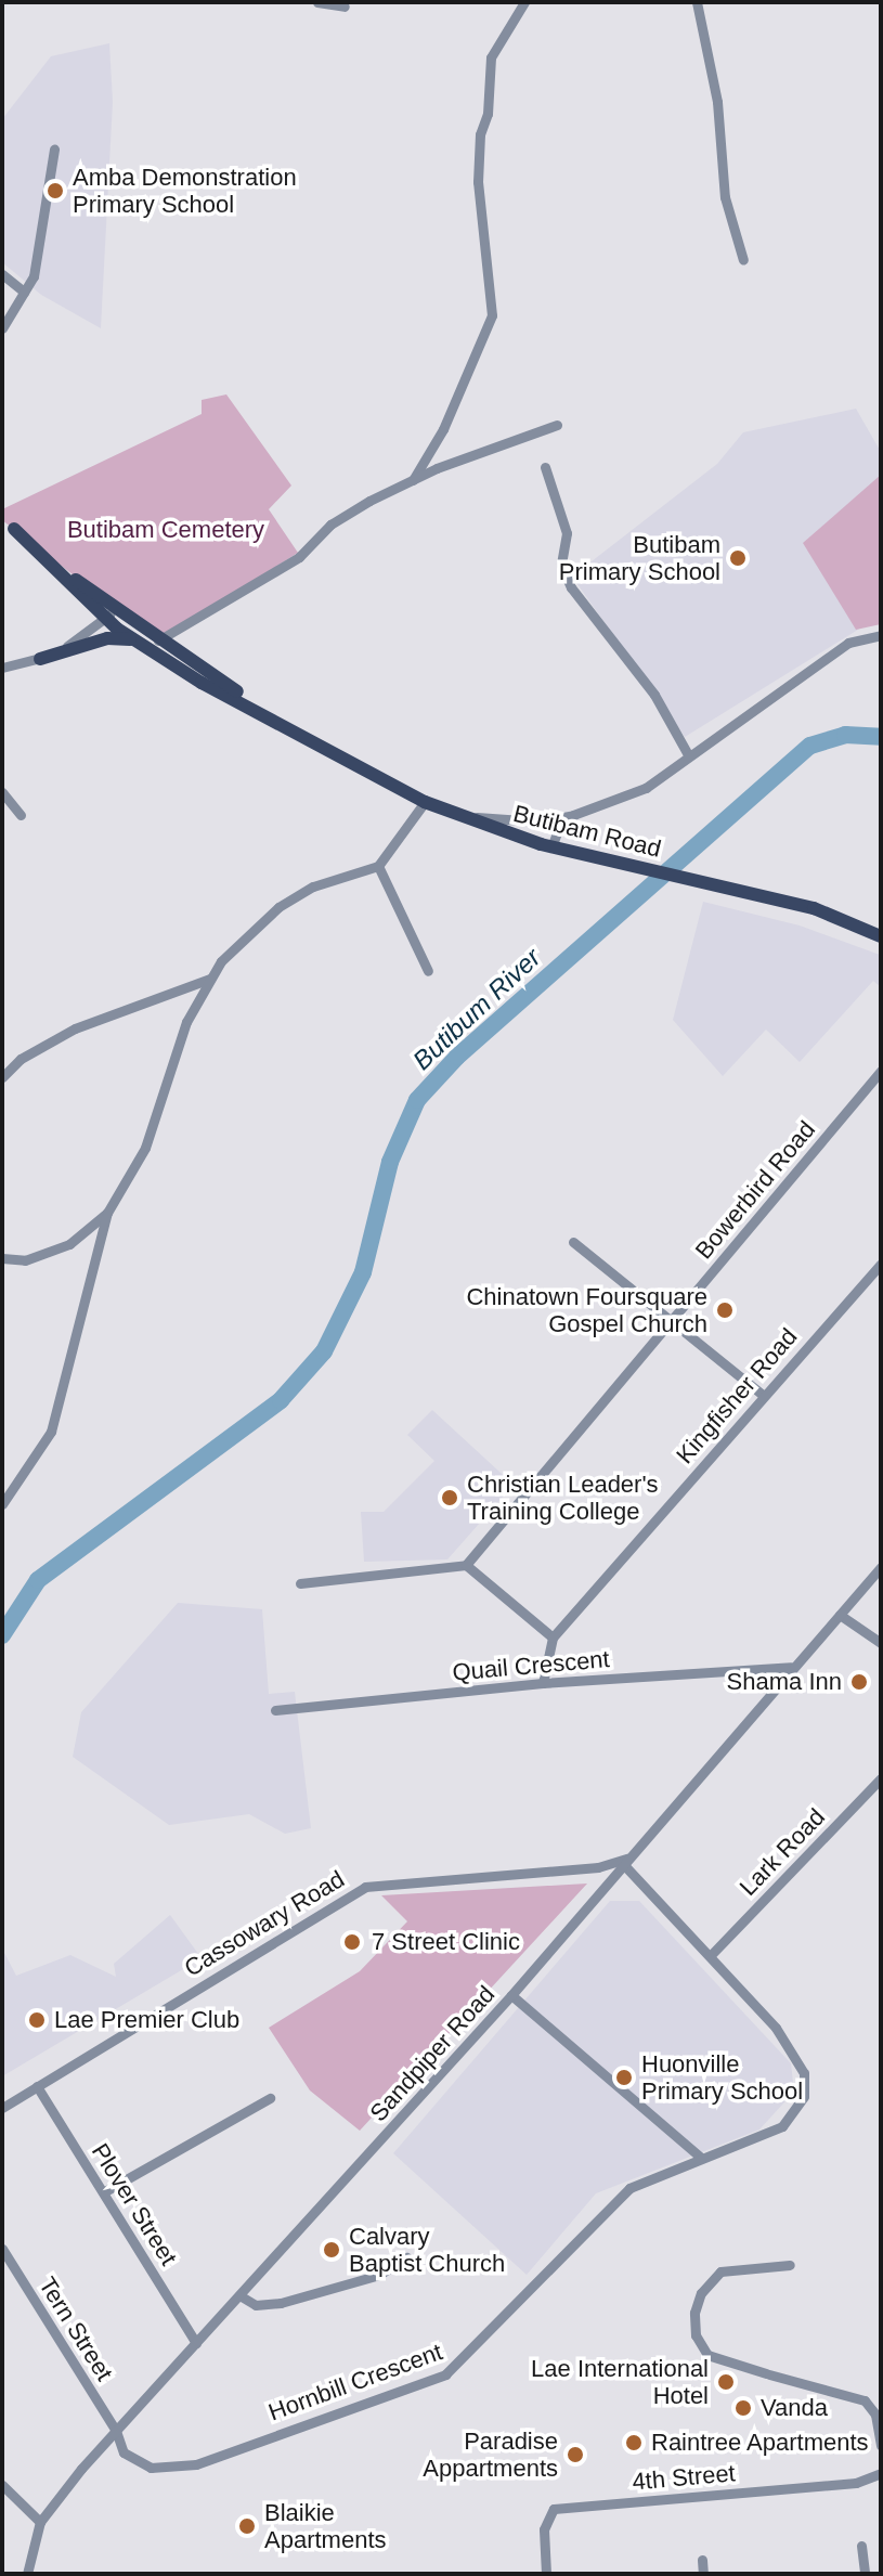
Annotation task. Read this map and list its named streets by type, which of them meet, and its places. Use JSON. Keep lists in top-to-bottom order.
{
  "streets": {
    "main road": ["Butibam Road"],
    "street": [
      "Bowerbird Road",
      "Kingfisher Road",
      "Quail Crescent",
      "Lark Road",
      "Cassowary Road",
      "Sandpiper Road",
      "Plover Street",
      "Tern Street",
      "Hornbill Crescent",
      "4th Street"
    ]
  },
  "crossings": [
    ["Kingfisher Road", "Quail Crescent"],
    ["Quail Crescent", "Sandpiper Road"],
    ["Lark Road", "Hornbill Crescent"],
    ["Cassowary Road", "Sandpiper Road"],
    ["Cassowary Road", "Plover Street"],
    ["Cassowary Road", "Hornbill Crescent"],
    ["Sandpiper Road", "Plover Street"],
    ["Sandpiper Road", "Tern Street"],
    ["Sandpiper Road", "Hornbill Crescent"],
    ["Tern Street", "Hornbill Crescent"]
  ],
  "water": ["Butibum River"],
  "parks": ["Butibam Cemetery"],
  "places": [
    "Amba Demonstration Primary School",
    "Butibam Primary School",
    "Chinatown Foursquare Gospel Church",
    "Christian Leader's Training College",
    "Shama Inn",
    "7 Street Clinic",
    "Lae Premier Club",
    "Huonville Primary School",
    "Calvary Baptist Church",
    "Lae International Hotel",
    "Vanda",
    "Raintree Apartments",
    "Paradise Appartments",
    "Blaikie Apartments"
  ]
}
